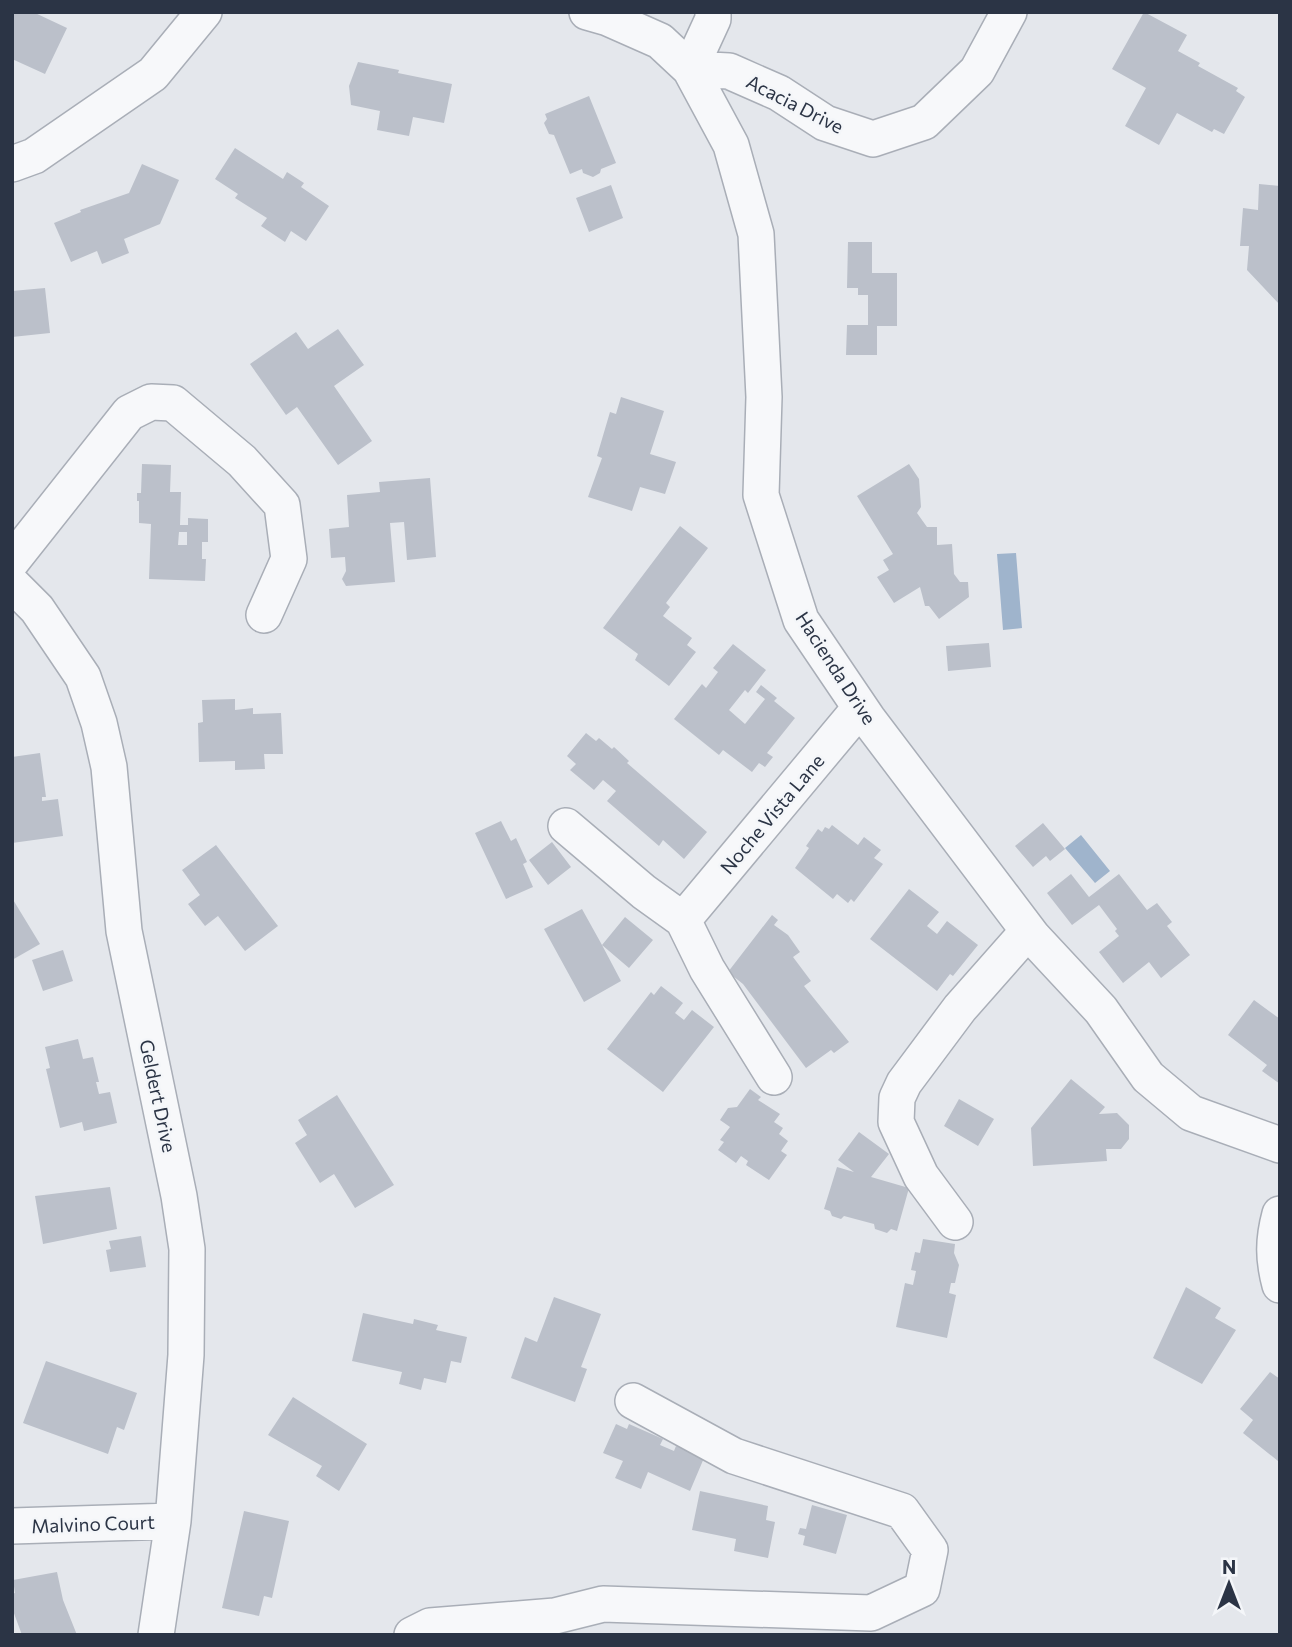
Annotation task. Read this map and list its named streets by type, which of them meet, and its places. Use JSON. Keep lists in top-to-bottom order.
{
  "streets": {
    "street": [
      "Acacia Drive",
      "Hacienda Drive",
      "Noche Vista Lane",
      "Geldert Drive",
      "Malvino Court"
    ]
  },
  "crossings": [
    ["Acacia Drive", "Hacienda Drive"],
    ["Hacienda Drive", "Noche Vista Lane"],
    ["Geldert Drive", "Malvino Court"]
  ],
  "north": "top"
}
